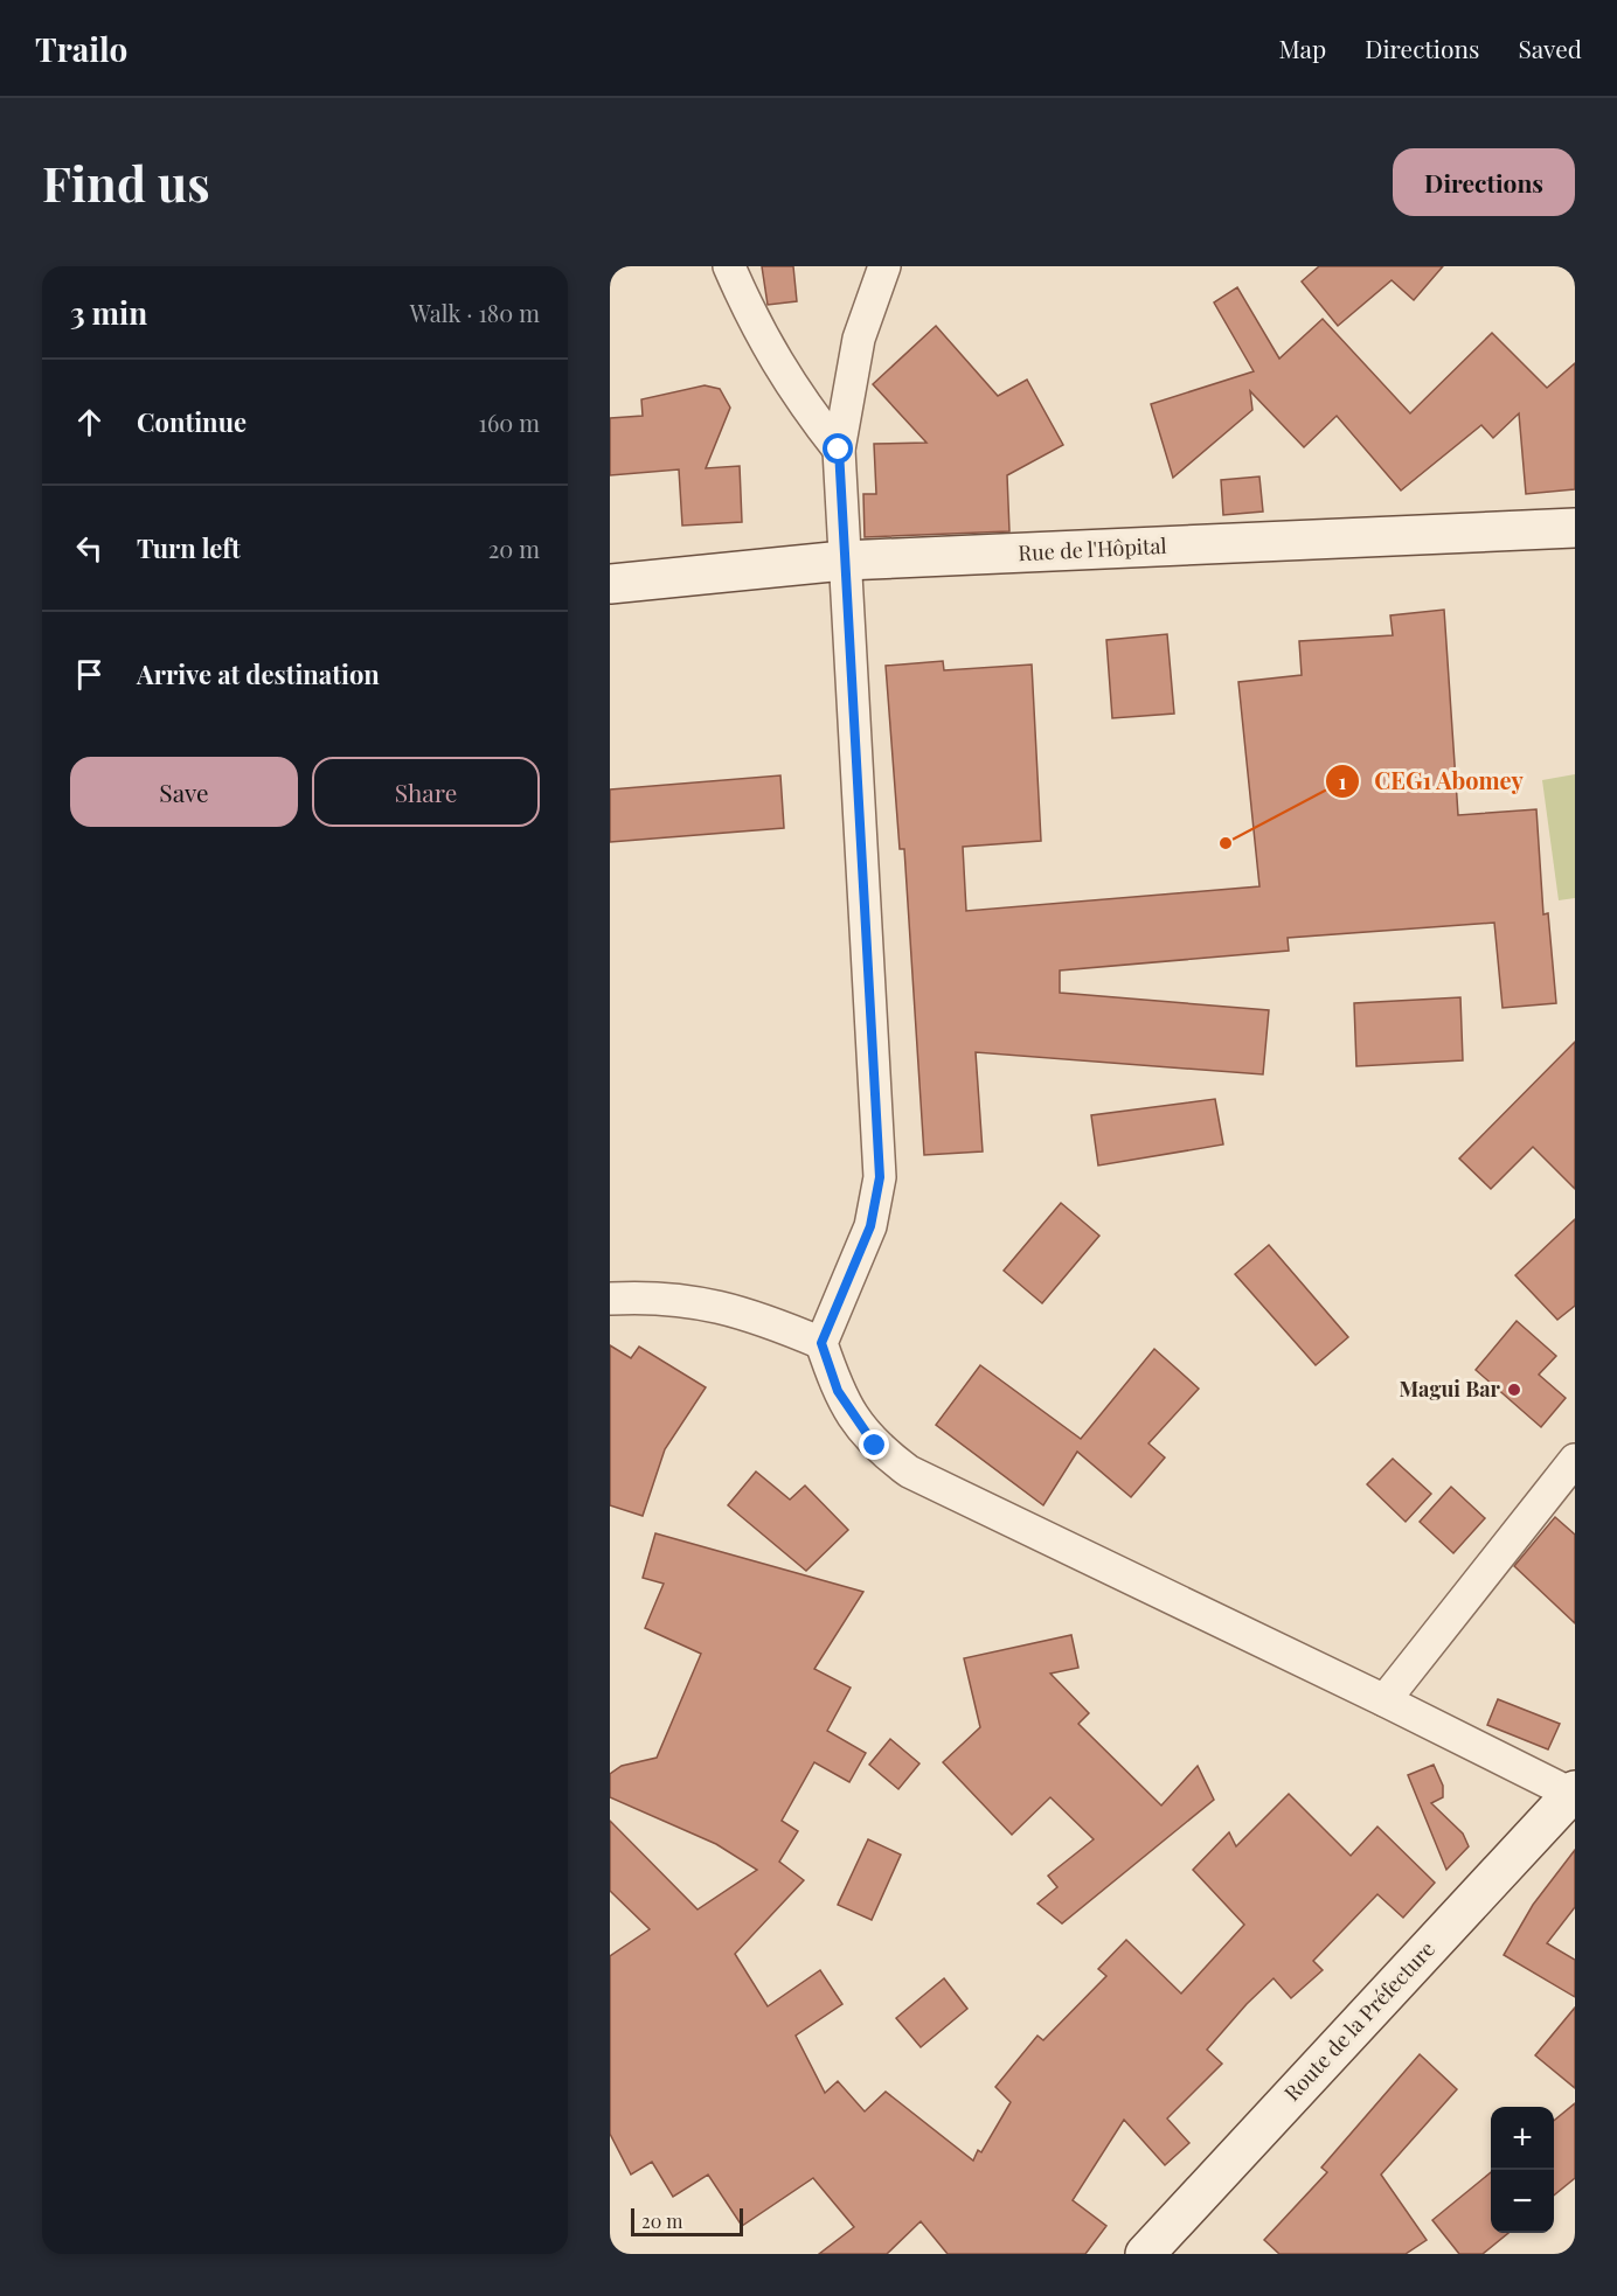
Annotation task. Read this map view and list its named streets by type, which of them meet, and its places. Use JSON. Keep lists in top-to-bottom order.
{
  "streets": {
    "street": ["Rue de l'Hôpital", "Route de la Préfecture"]
  },
  "places": ["CEG1 Abomey", "Magui Bar"],
  "scale_bar": "20 m",
  "page": {
    "header": "Trailo",
    "nav": ["Map", "Directions", "Saved"],
    "buttons": [
      "Directions",
      ["Save", "Share"]
    ],
    "title": "Find us",
    "heading": ["3 min", "Walk · 180 m"],
    "list": [
      ["Continue", "160 m"],
      ["Turn left", "20 m"],
      "Arrive at destination"
    ],
    "map_buttons": ["+", "−"],
    "scale": "20 m"
  }
}
